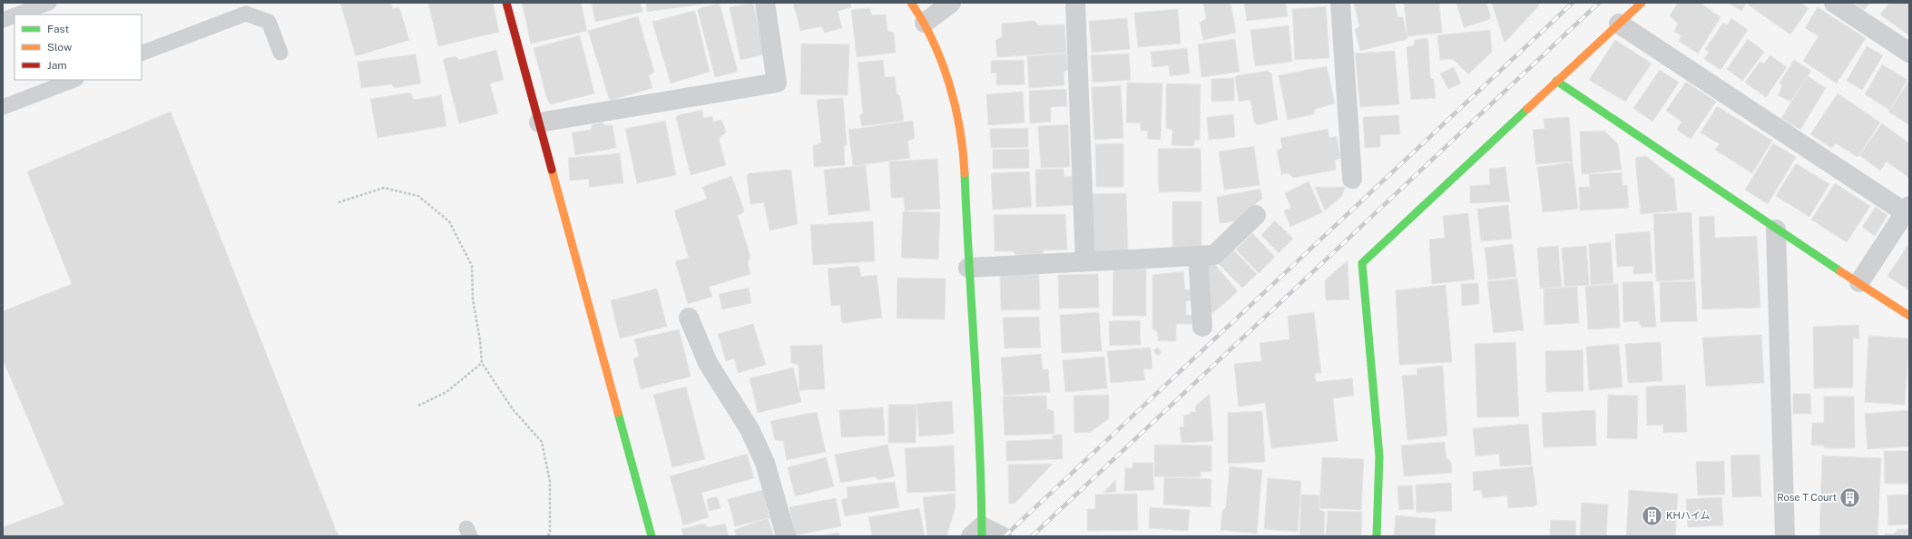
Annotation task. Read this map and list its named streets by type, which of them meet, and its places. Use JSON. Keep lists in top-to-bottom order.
{
  "places": {
    "building": ["Rose T Court", "KHハイム"]
  },
  "legend": ["Fast", "Slow", "Jam"]
}
